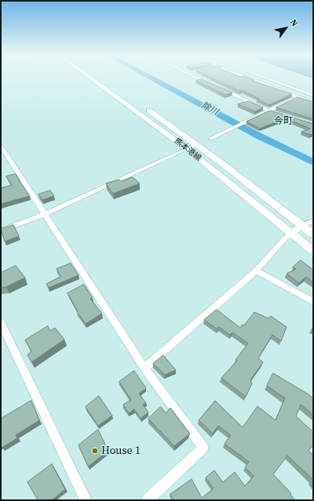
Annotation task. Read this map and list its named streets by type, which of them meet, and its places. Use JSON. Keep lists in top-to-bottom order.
{
  "streets": {
    "main road": ["熊本港線"]
  },
  "districts": ["今町"],
  "water": ["除川"],
  "places": ["House 1"],
  "north": "top right"
}
